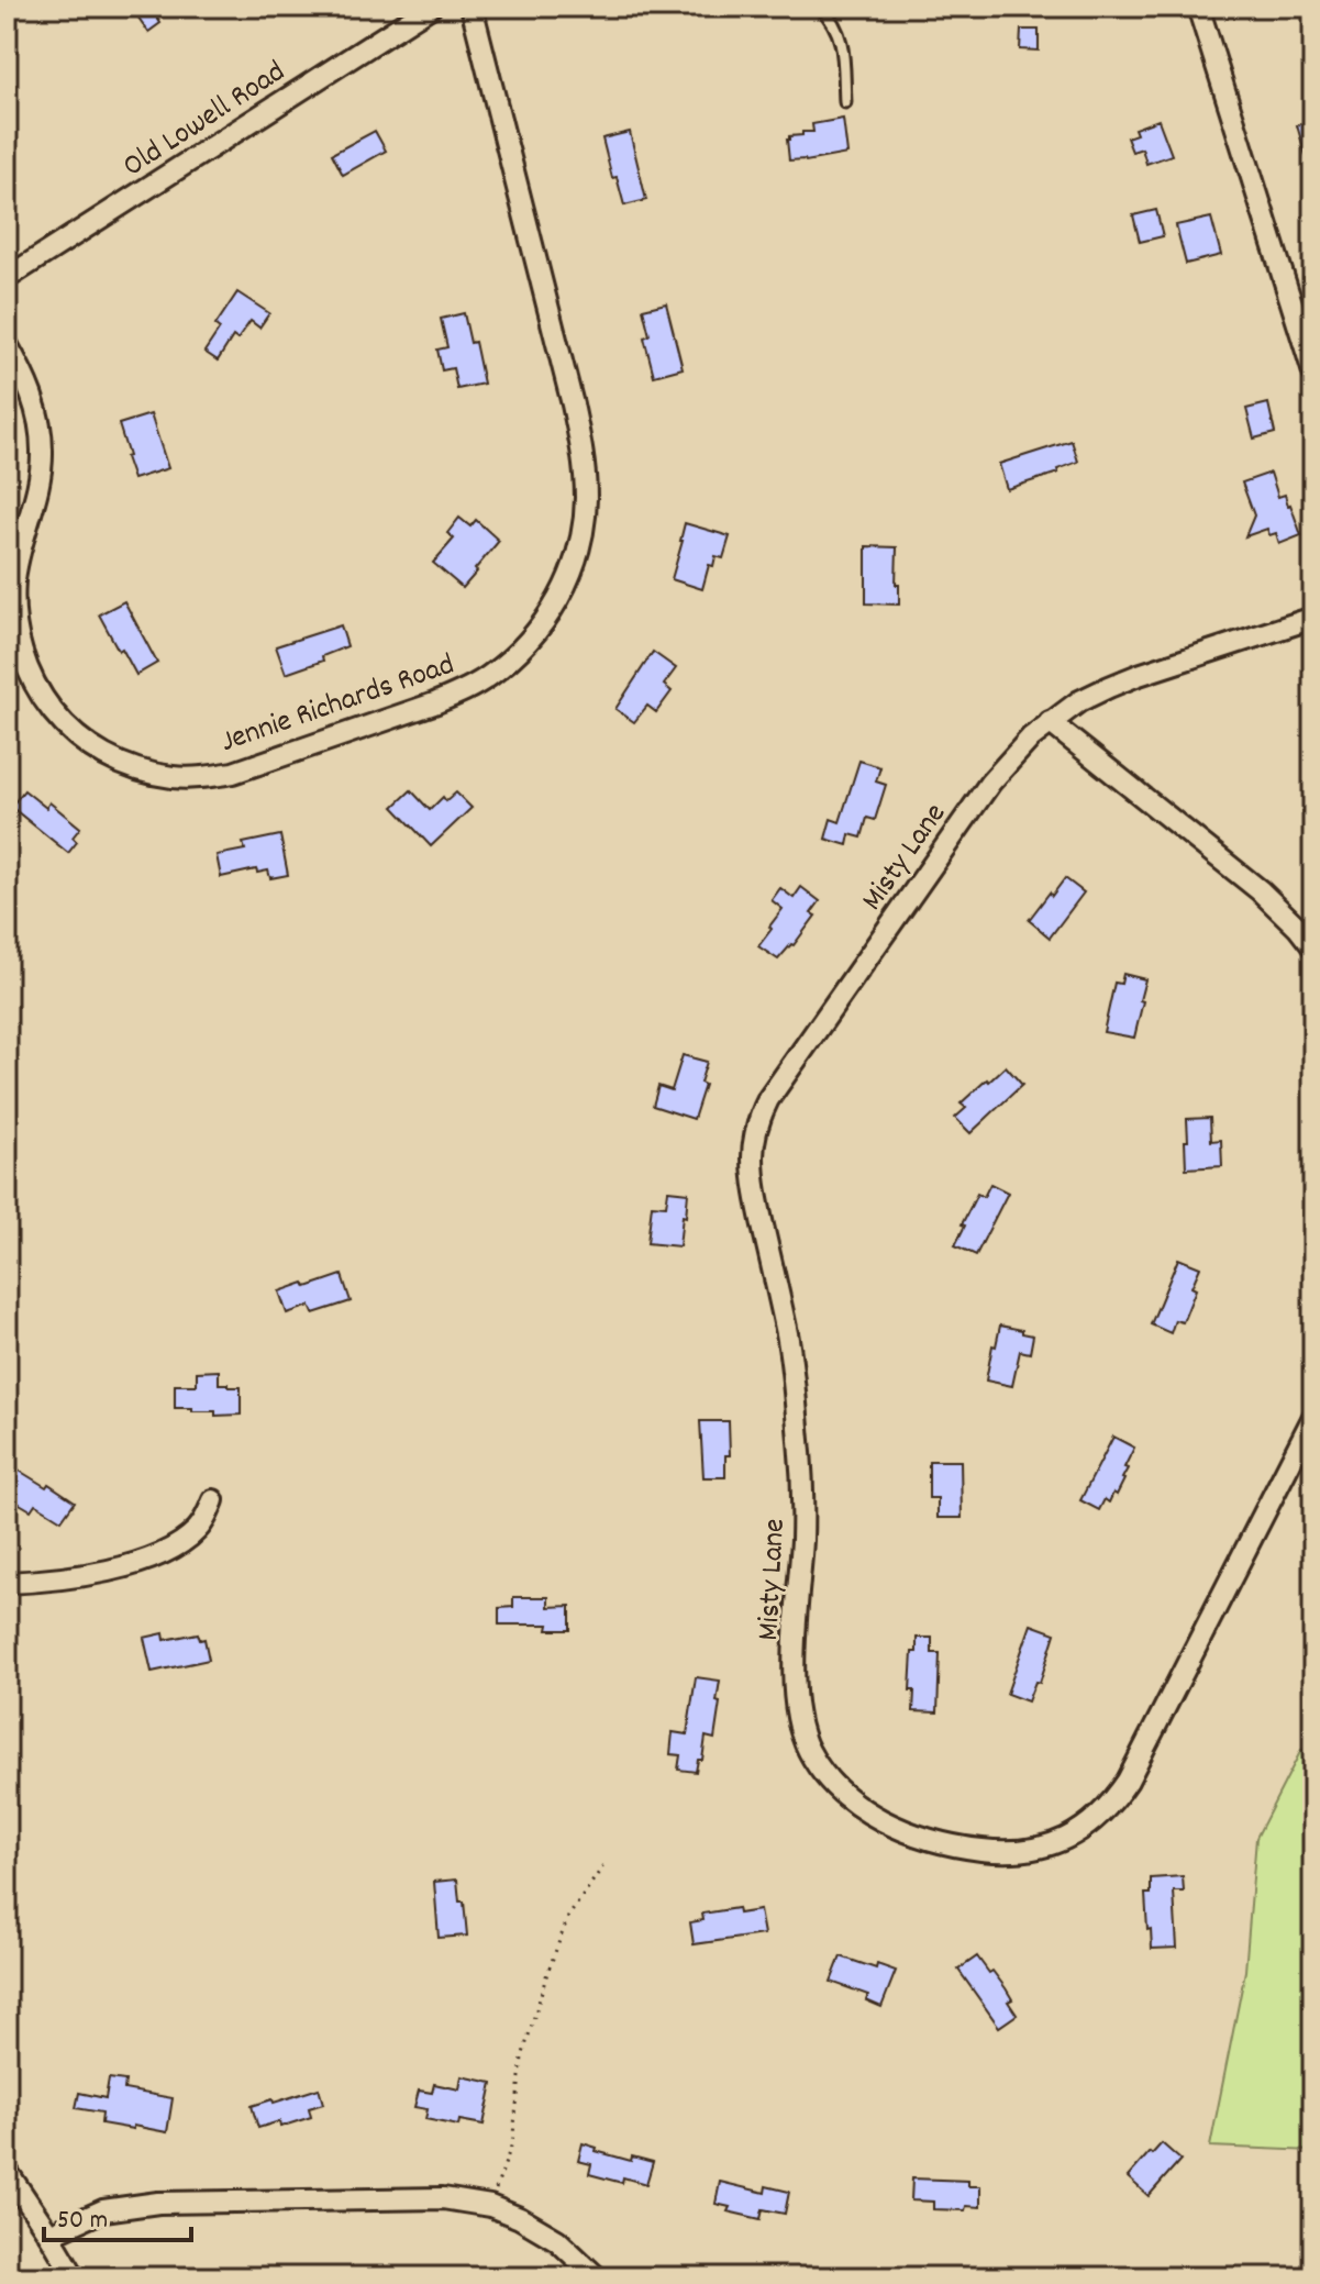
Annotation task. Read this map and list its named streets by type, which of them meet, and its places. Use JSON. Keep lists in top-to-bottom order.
{
  "streets": {
    "street": ["Old Lowell Road", "Jennie Richards Road", "Misty Lane"]
  },
  "scale_bar": "50 m"
}
